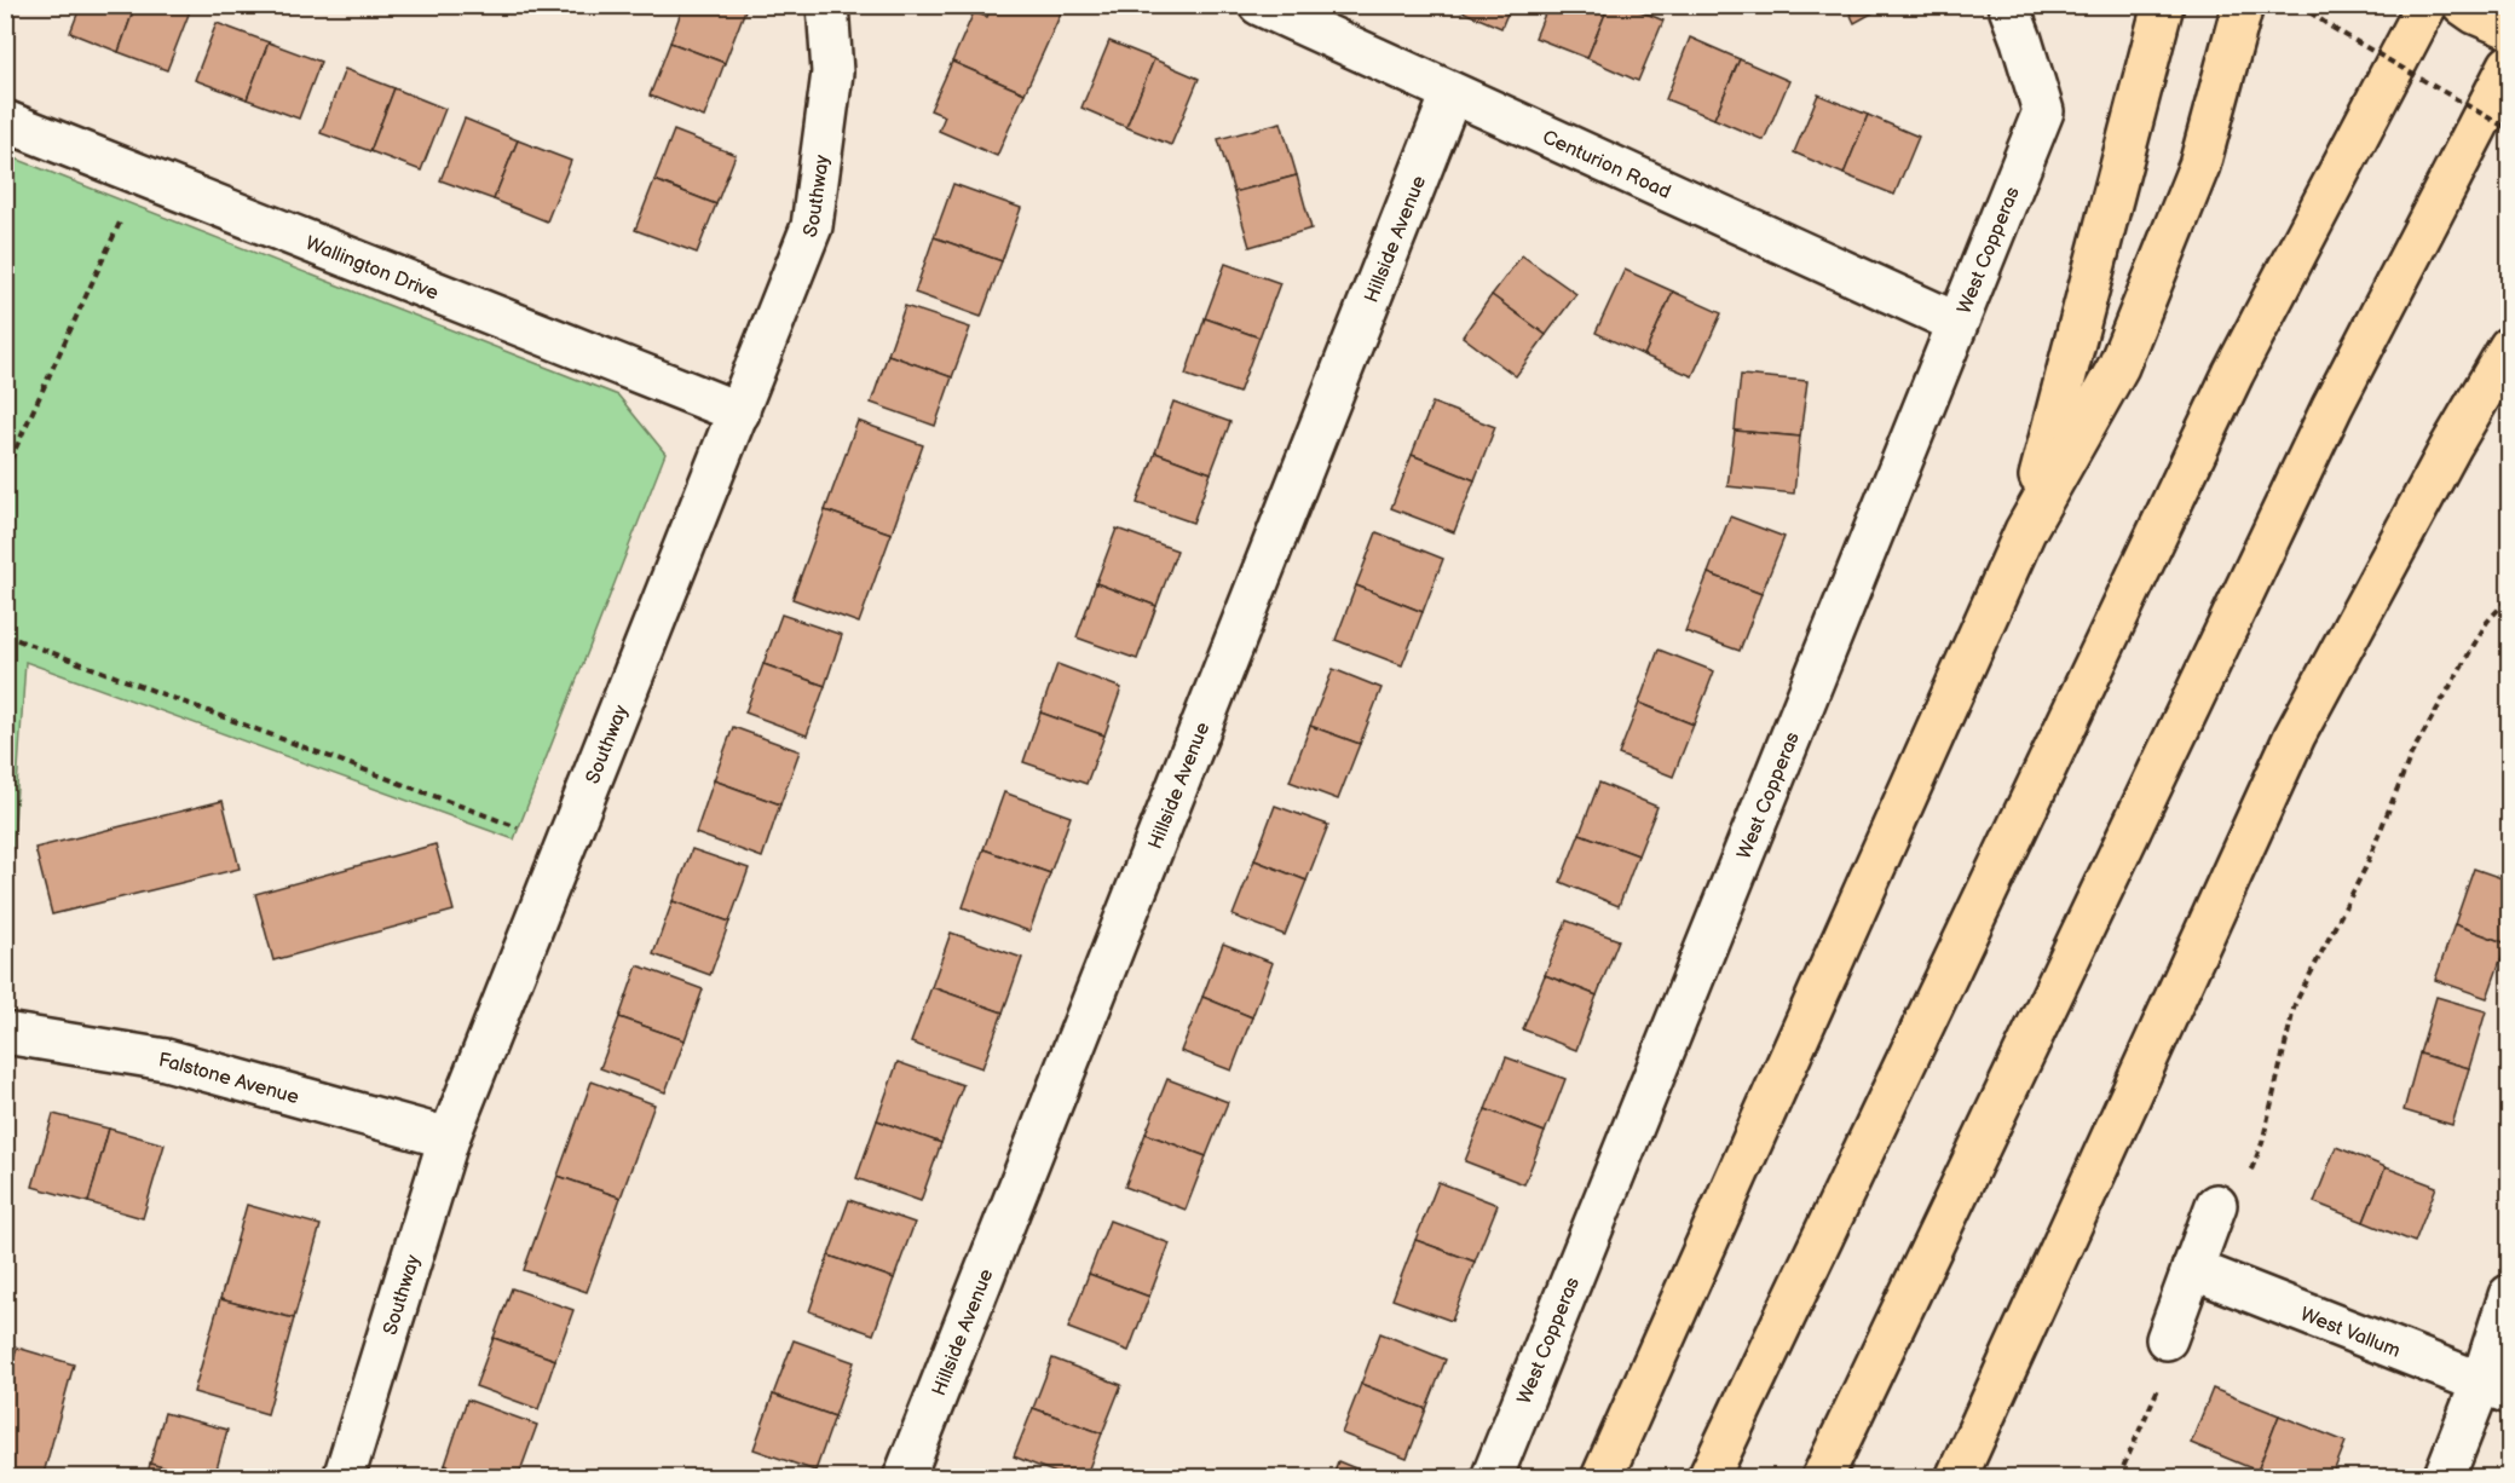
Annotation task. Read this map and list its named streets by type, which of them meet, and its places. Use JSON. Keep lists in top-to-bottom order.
{
  "streets": {
    "street": [
      "Centurion Road",
      "Southway",
      "Hillside Avenue",
      "West Copperas",
      "Wallington Drive",
      "Falstone Avenue",
      "West Vallum"
    ]
  },
  "crossings": [
    ["Centurion Road", "Hillside Avenue"],
    ["Centurion Road", "West Copperas"],
    ["Southway", "Wallington Drive"],
    ["Southway", "Falstone Avenue"]
  ]
}
